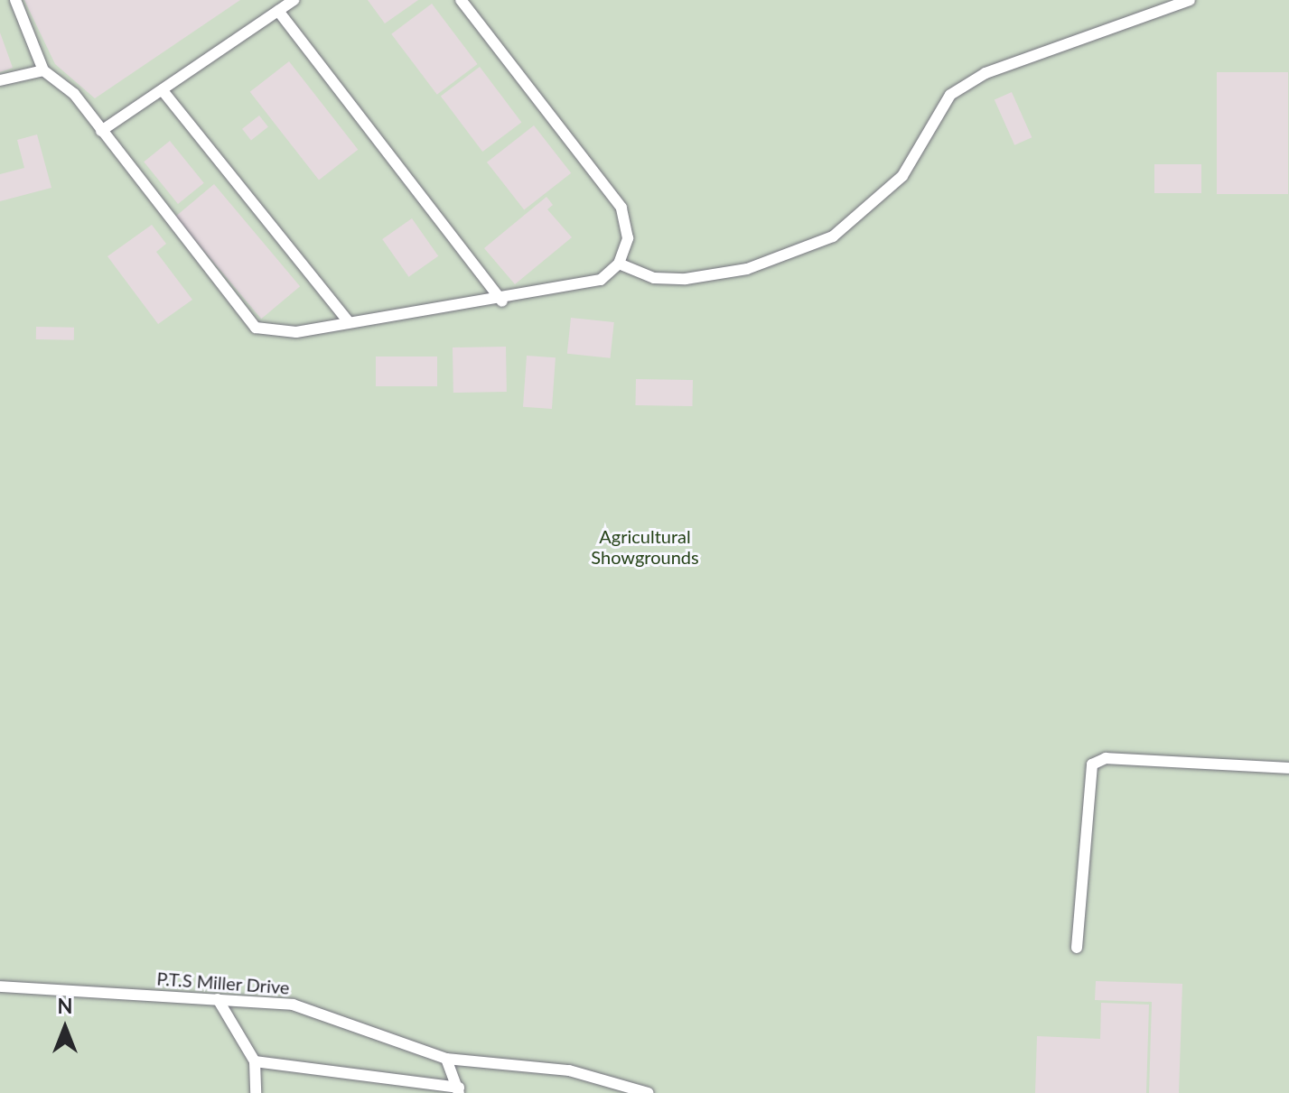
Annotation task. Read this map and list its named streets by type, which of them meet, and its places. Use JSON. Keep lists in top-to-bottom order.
{
  "streets": {
    "lane": ["P.T.S Miller Drive"]
  },
  "parks": ["Agricultural Showgrounds"],
  "north": "top"
}
